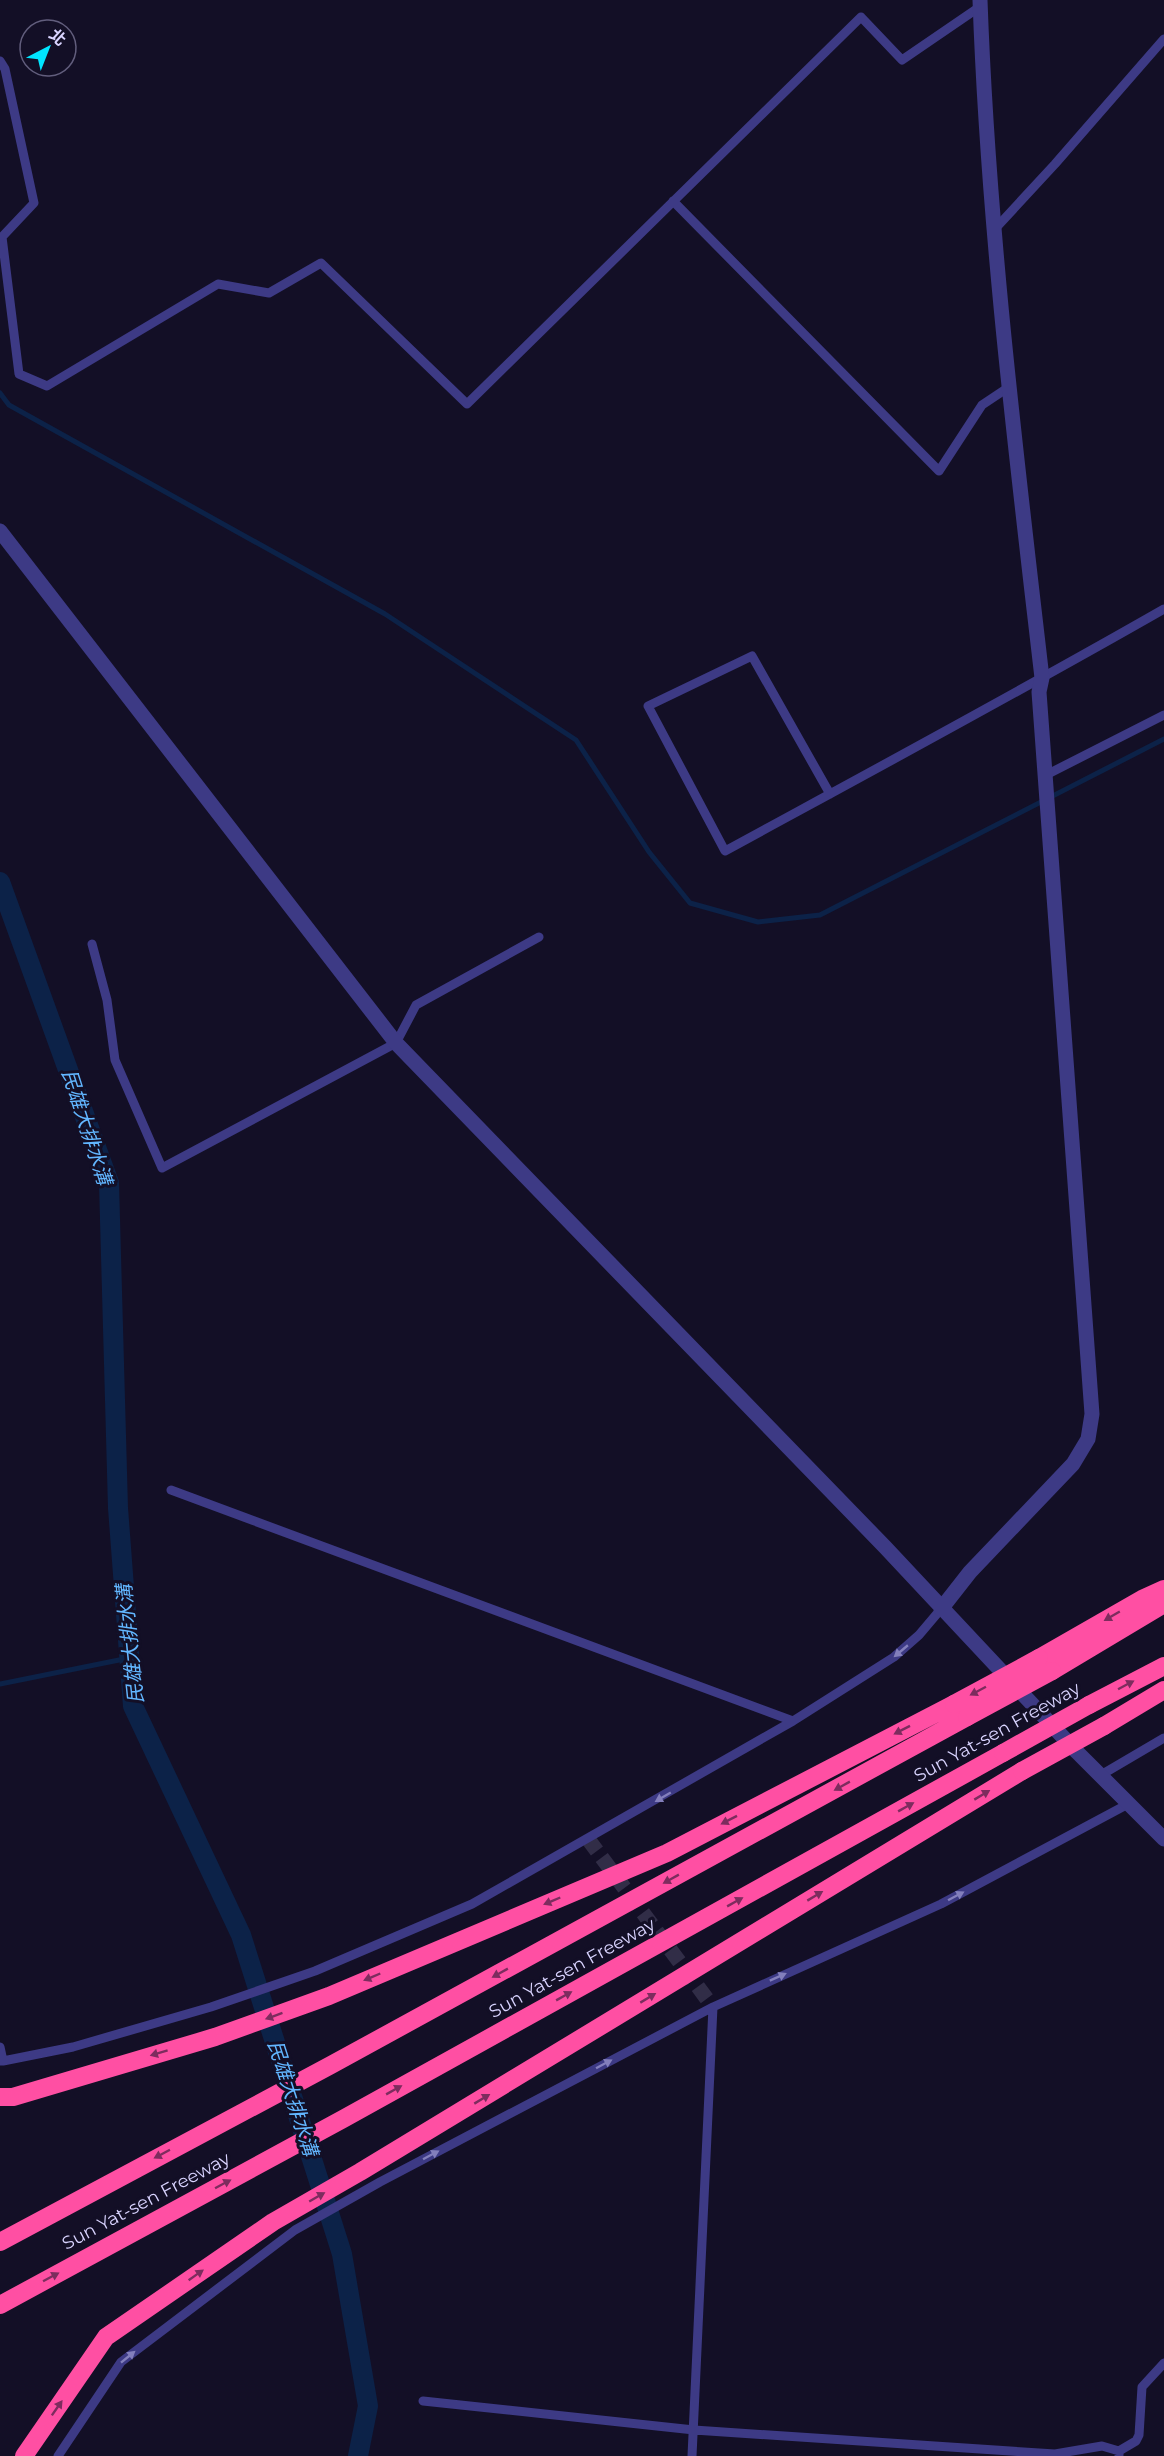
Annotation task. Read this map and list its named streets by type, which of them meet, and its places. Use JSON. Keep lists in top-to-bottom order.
{
  "streets": {
    "highway": ["Sun Yat-sen Freeway"]
  },
  "water": ["民雄大排水溝"],
  "north": "top right"
}
